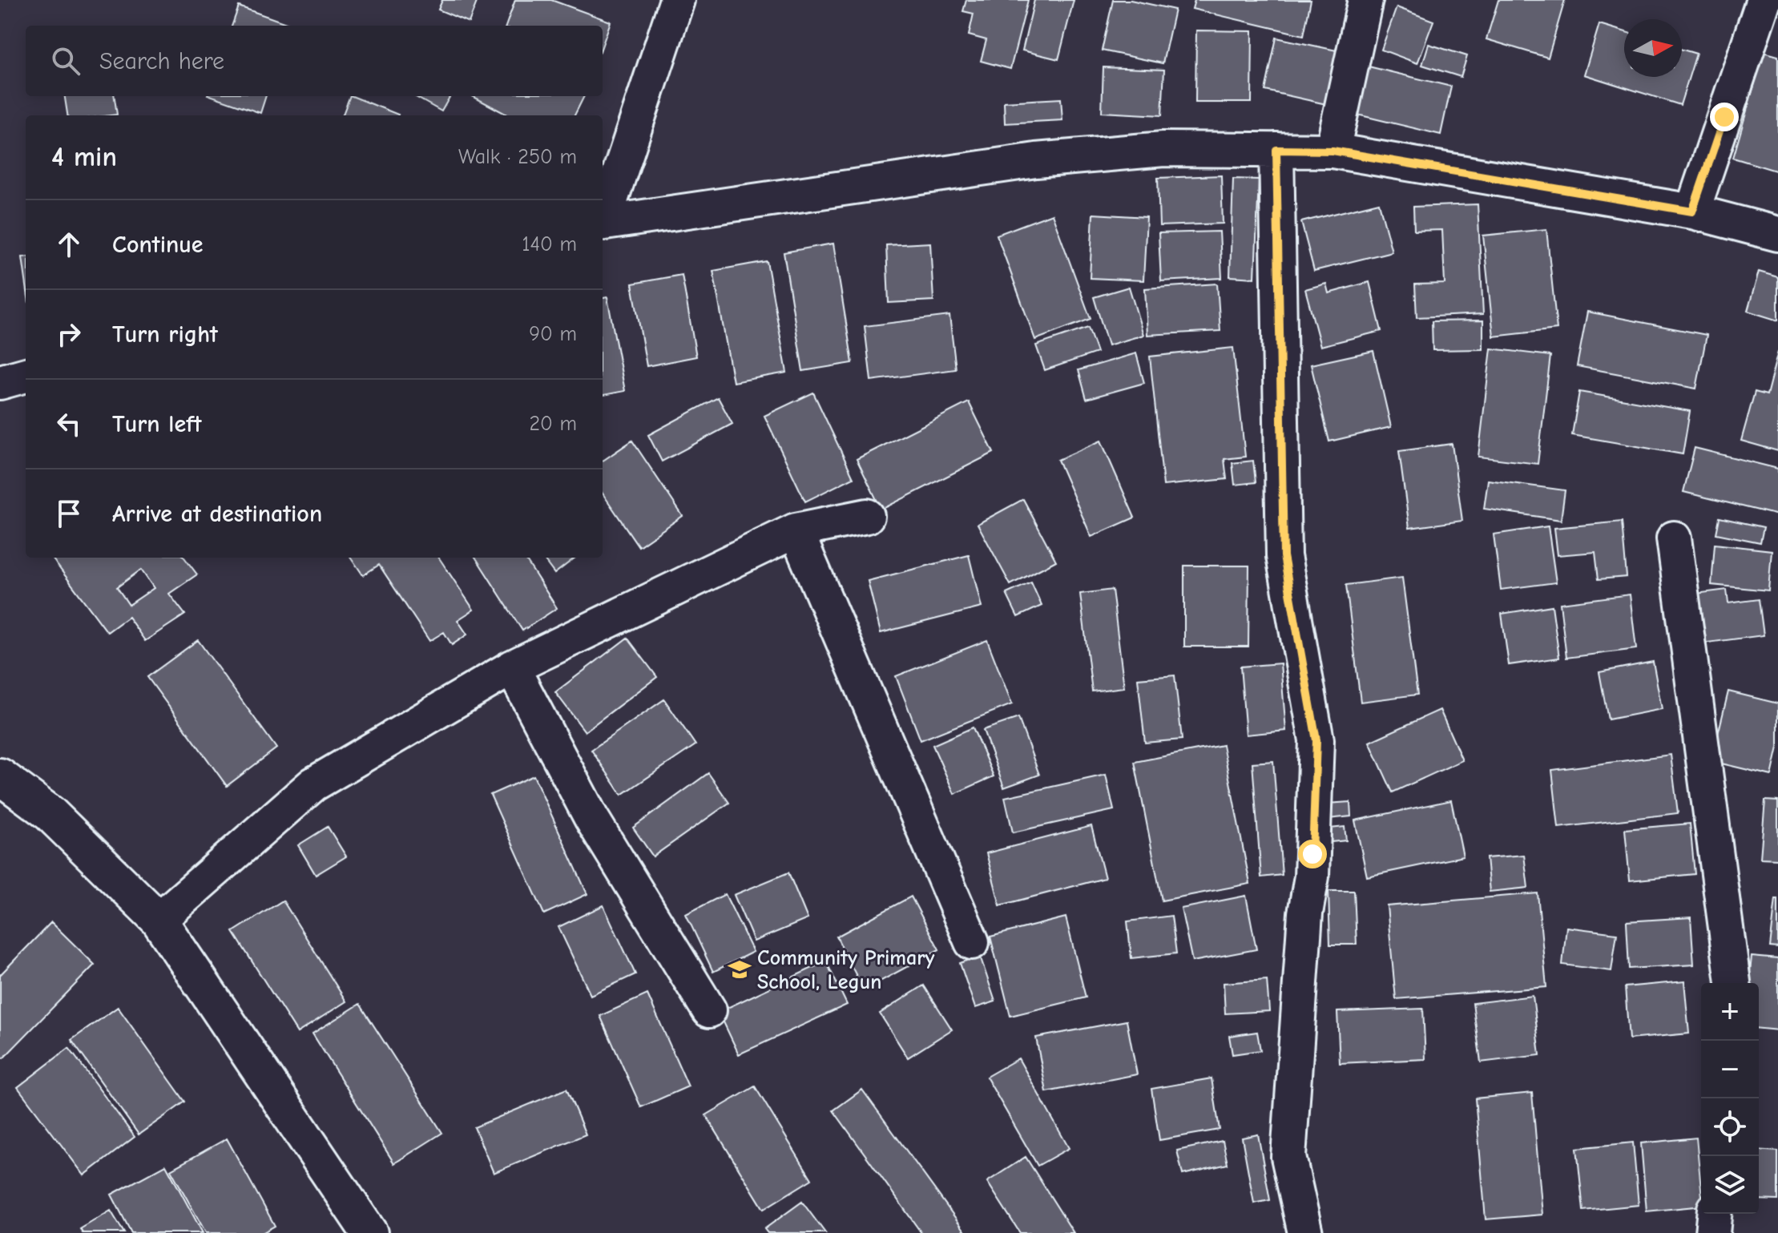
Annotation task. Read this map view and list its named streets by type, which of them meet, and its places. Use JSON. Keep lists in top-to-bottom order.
{
  "places": {
    "school or university": ["Community Primary School, Legun"]
  },
  "north": "right",
  "page": {
    "search": "Search here",
    "heading": ["4 min", "Walk · 250 m"],
    "list": [
      ["Continue", "140 m"],
      ["Turn right", "90 m"],
      ["Turn left", "20 m"],
      "Arrive at destination"
    ],
    "map_buttons": ["+", "−"]
  }
}
